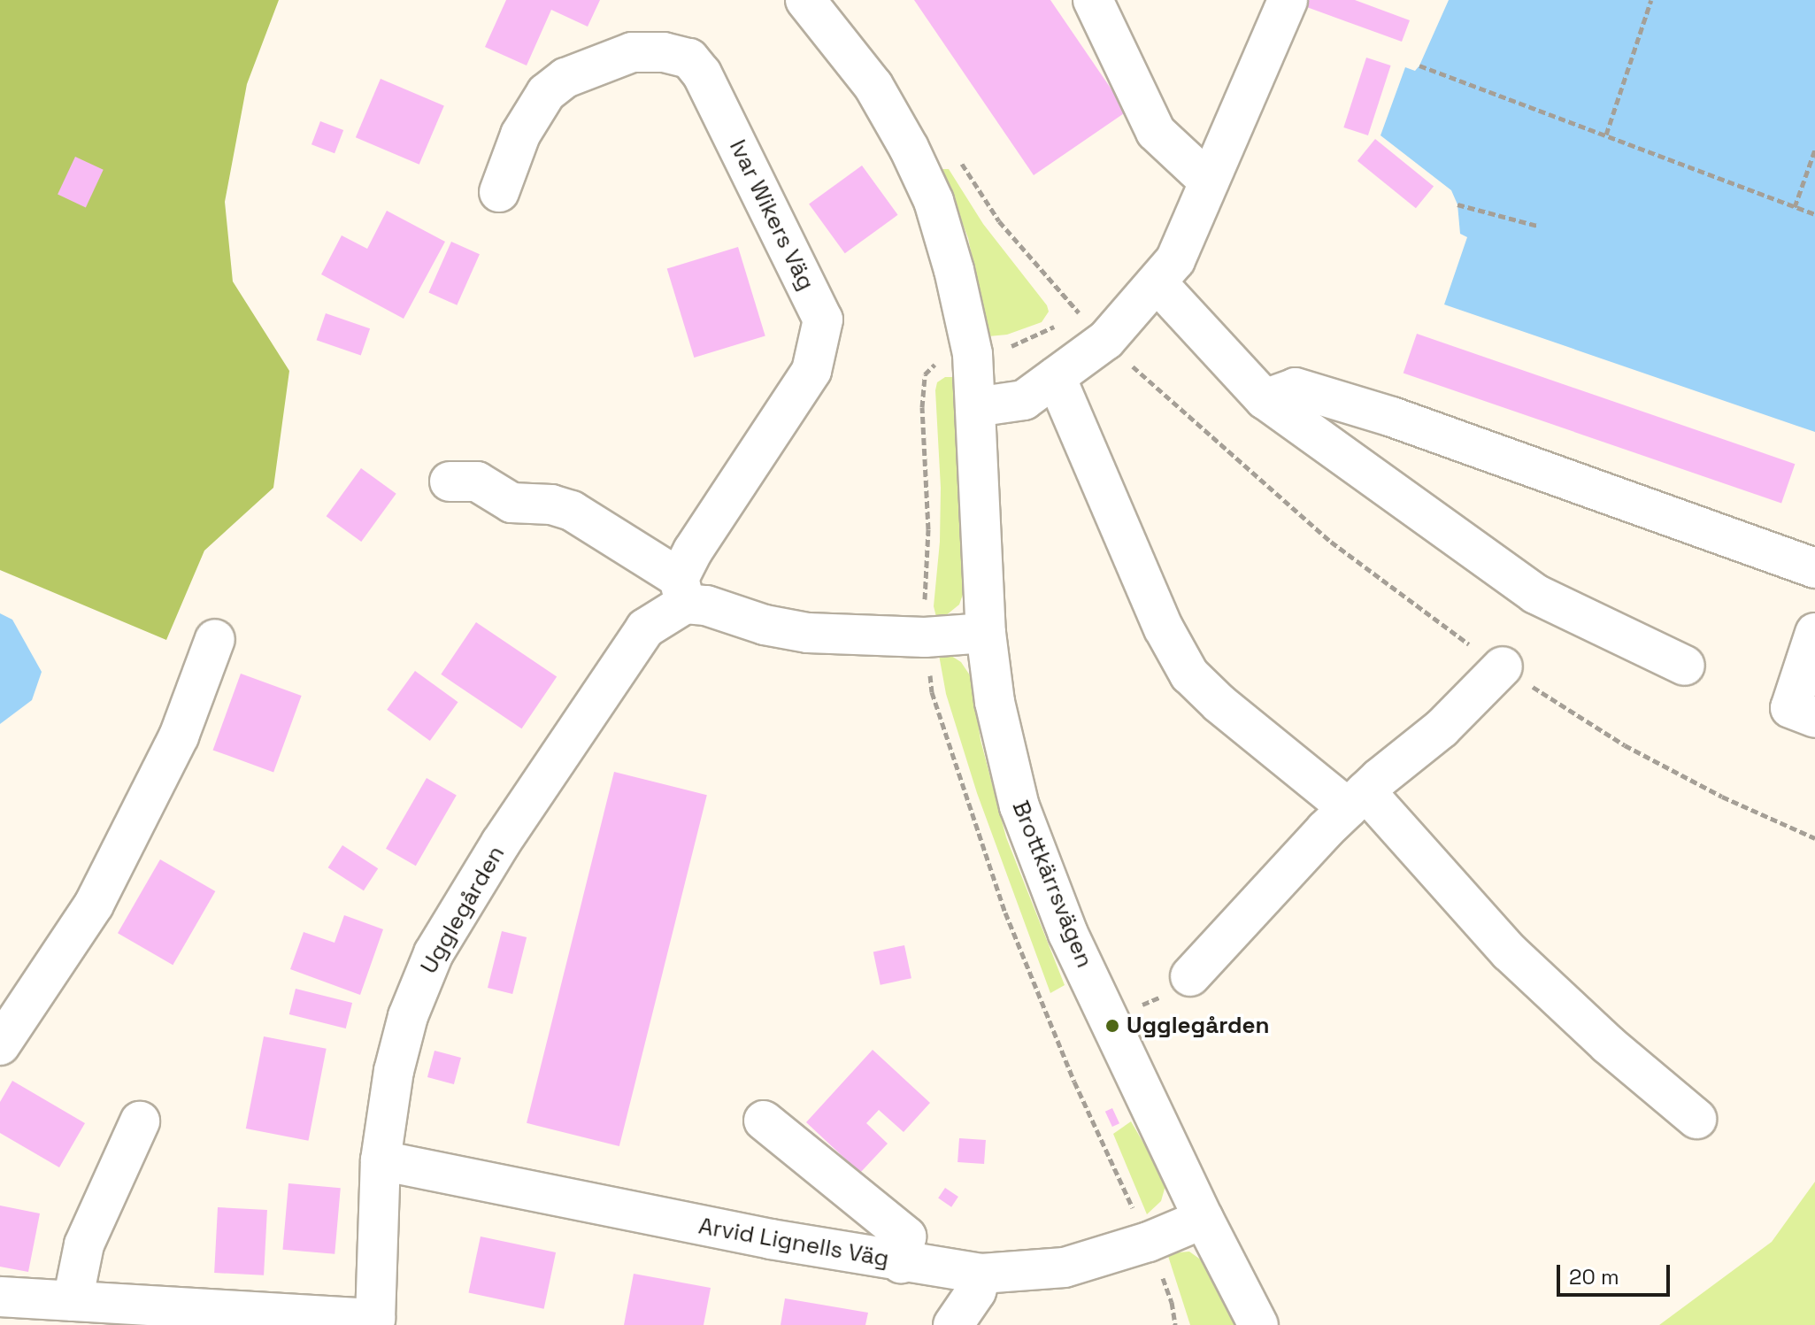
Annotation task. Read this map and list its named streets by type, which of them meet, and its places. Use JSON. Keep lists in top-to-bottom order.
{
  "streets": {
    "street": [
      "Ivar Wikers Väg",
      "Brottkärrsvägen",
      "Ugglegården",
      "Arvid Lignells Väg"
    ]
  },
  "crossings": [
    ["Ivar Wikers Väg", "Ugglegården"],
    ["Brottkärrsvägen", "Arvid Lignells Väg"],
    ["Ugglegården", "Arvid Lignells Väg"]
  ],
  "places": ["Ugglegården"],
  "scale_bar": "20 m"
}
